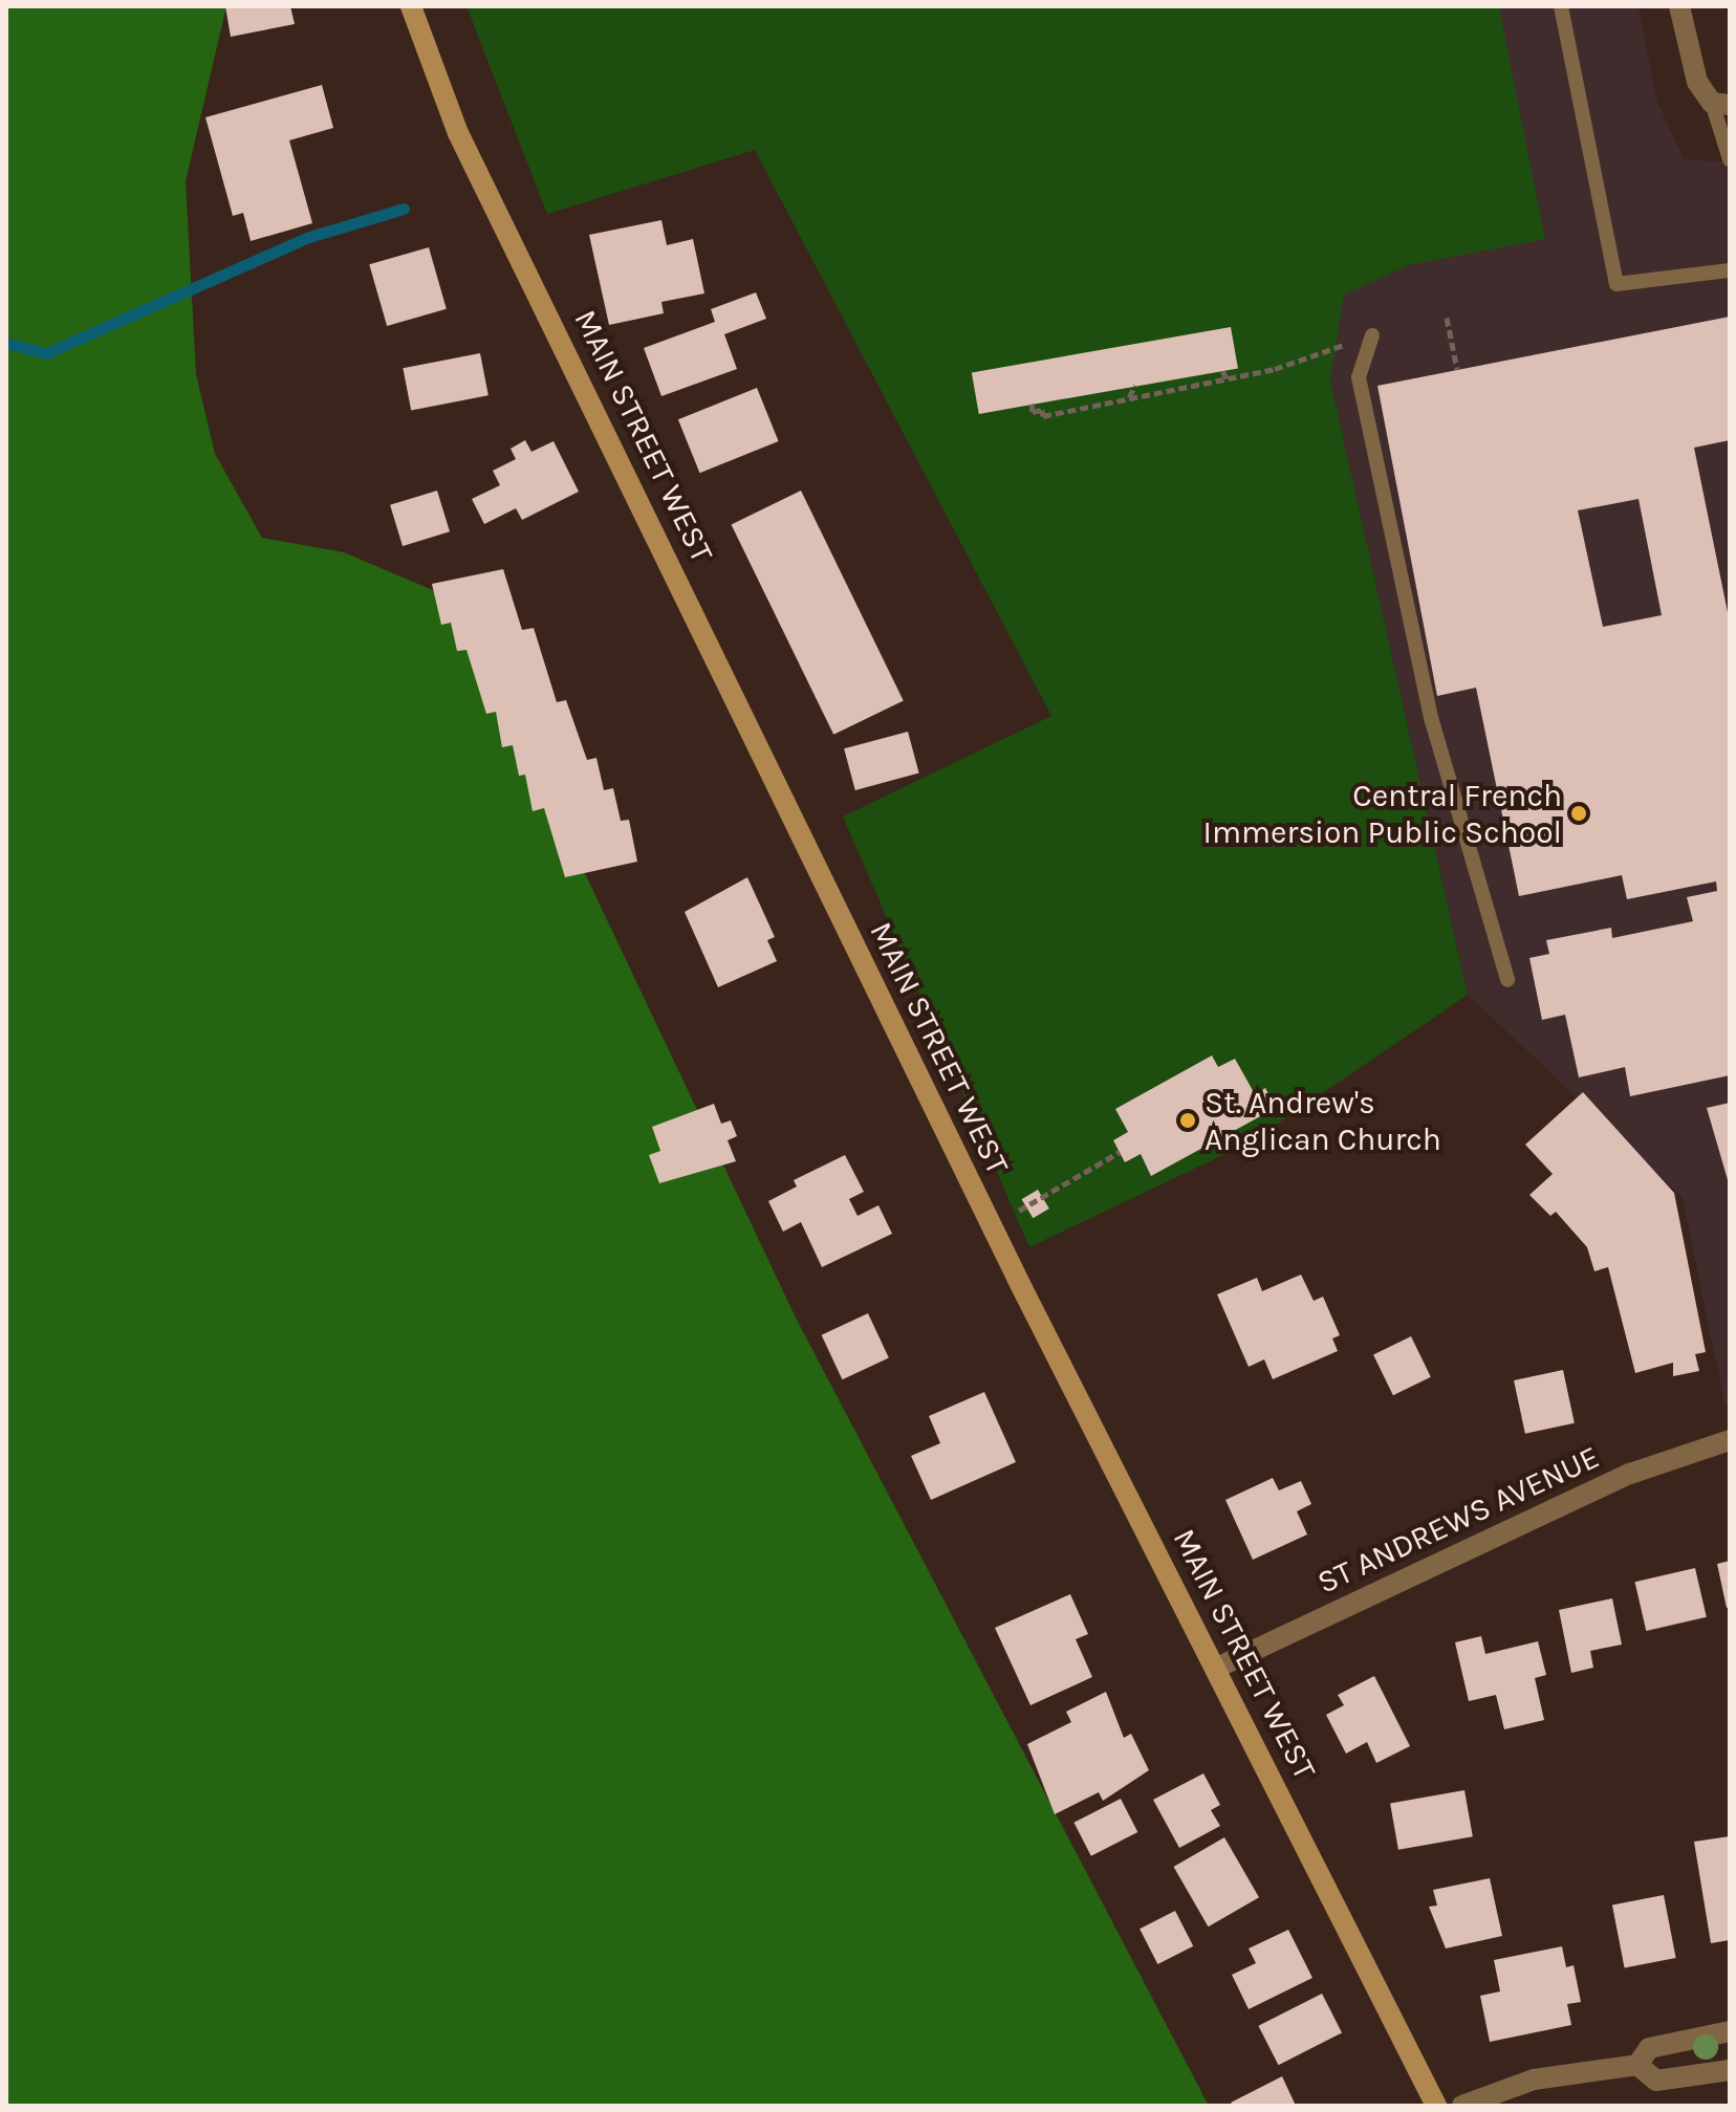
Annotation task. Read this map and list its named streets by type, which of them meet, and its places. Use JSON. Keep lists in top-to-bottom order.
{
  "streets": {
    "main road": ["MAIN STREET WEST"],
    "street": ["ST ANDREWS AVENUE"]
  },
  "crossings": [
    ["MAIN STREET WEST", "ST ANDREWS AVENUE"]
  ],
  "places": ["Central French Immersion Public School", "St. Andrew's Anglican Church"]
}
